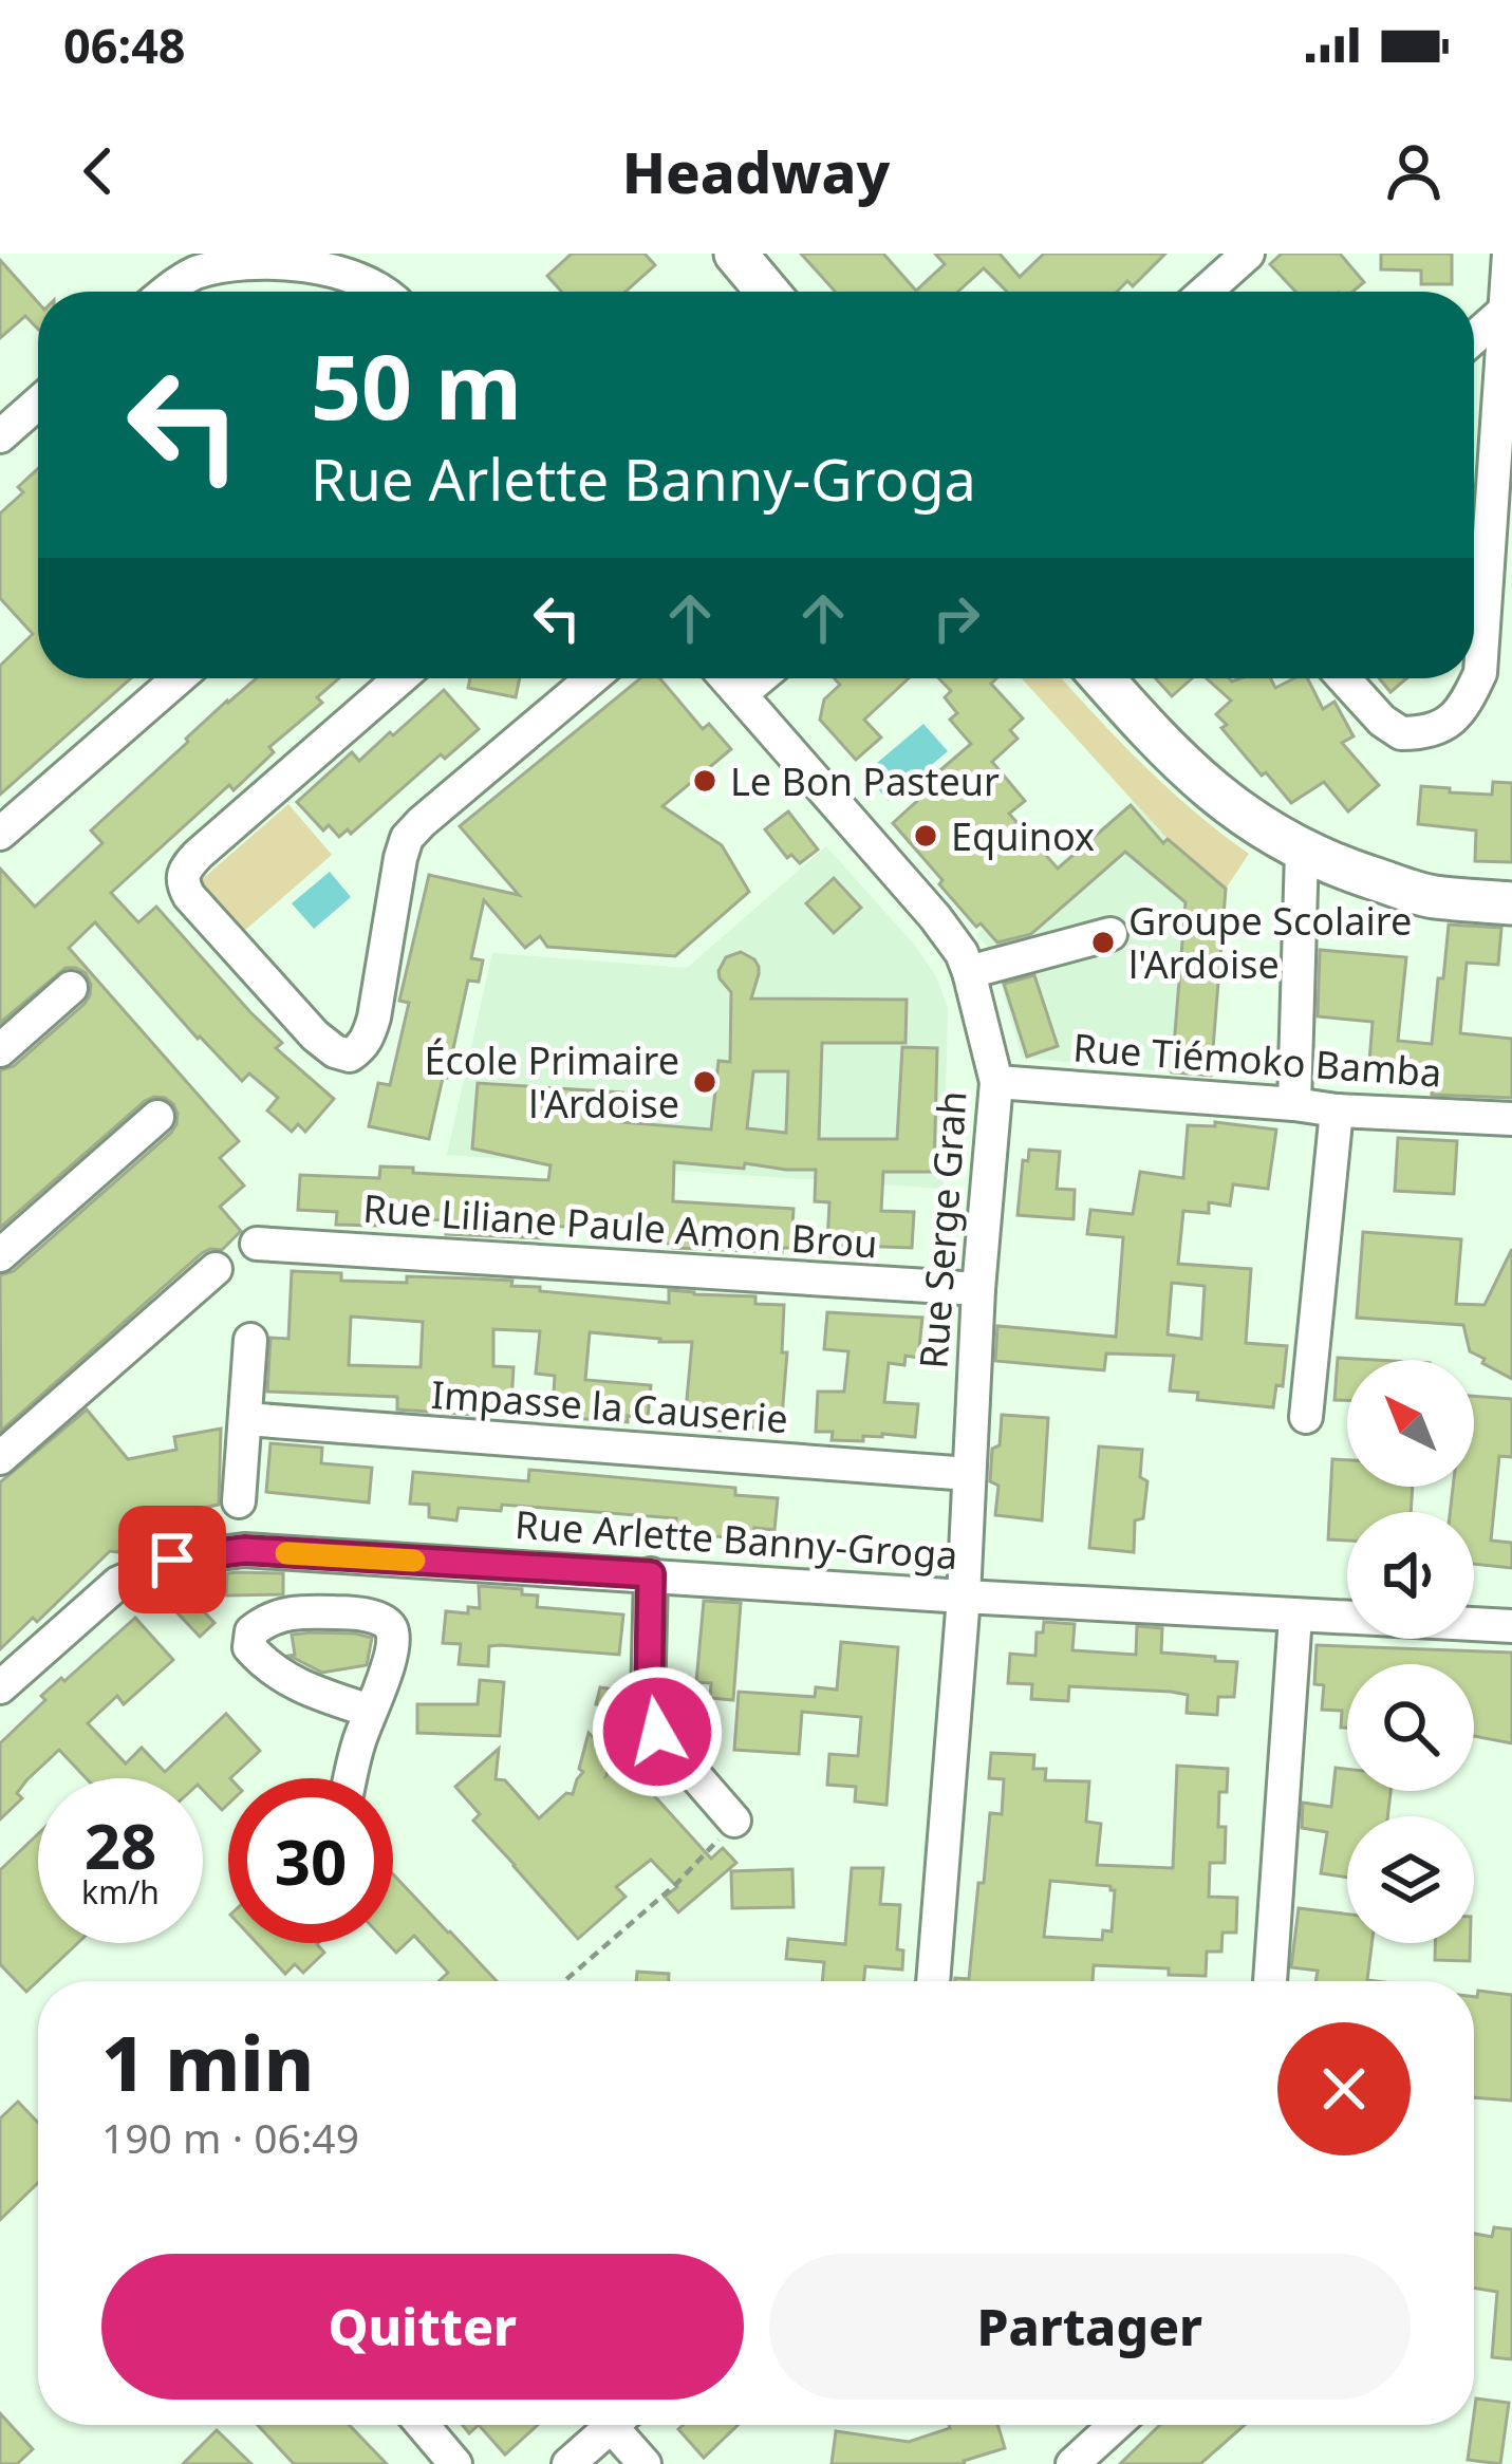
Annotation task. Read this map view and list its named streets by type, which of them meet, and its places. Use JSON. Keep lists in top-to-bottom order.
{
  "streets": {
    "street": [
      "Rue Tiémoko Bamba",
      "Rue Liliane Paule Amon Brou",
      "Rue Serge Grah",
      "Impasse la Causerie",
      "Rue Arlette Banny-Groga"
    ]
  },
  "crossings": [
    ["Rue Tiémoko Bamba", "Rue Serge Grah"],
    ["Rue Liliane Paule Amon Brou", "Rue Serge Grah"],
    ["Rue Serge Grah", "Impasse la Causerie"],
    ["Rue Serge Grah", "Rue Arlette Banny-Groga"]
  ],
  "places": [
    "Le Bon Pasteur",
    "Equinox",
    "Groupe Scolaire l'Ardoise",
    "École Primaire l'Ardoise"
  ],
  "north": "top left",
  "page": {
    "status": "06:48",
    "header": "Headway",
    "turn": ["50 m", "Rue Arlette Banny-Groga"],
    "speed": "28 km/h",
    "limit": "30",
    "heading": ["1 min", "190 m · 06:49"],
    "buttons": ["Quitter", "Partager"]
  }
}
